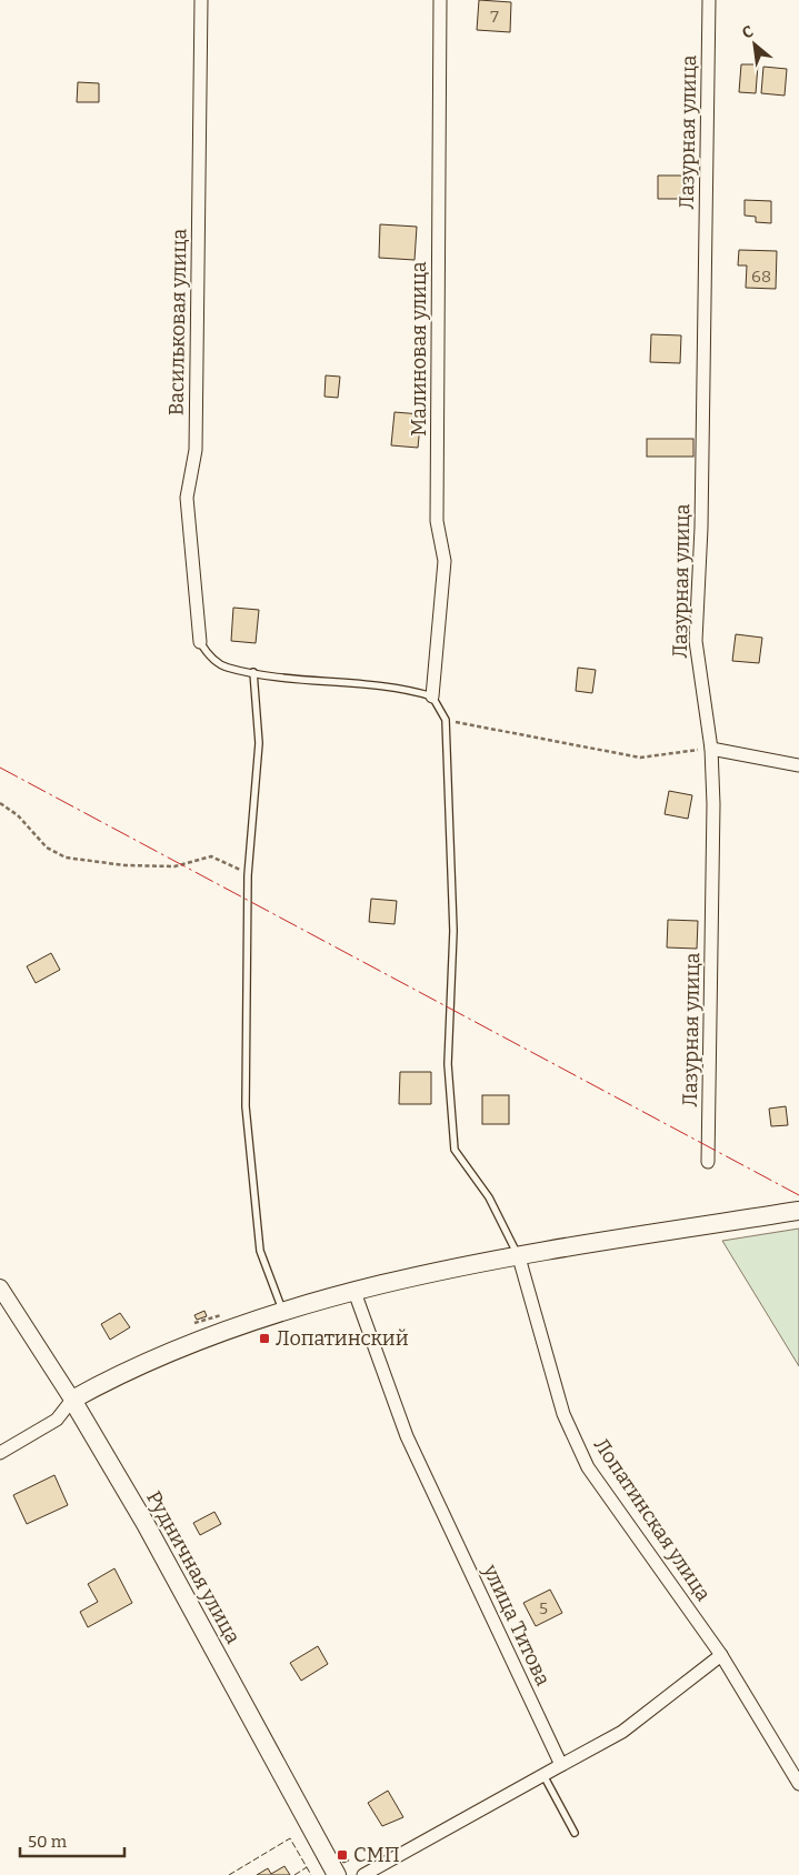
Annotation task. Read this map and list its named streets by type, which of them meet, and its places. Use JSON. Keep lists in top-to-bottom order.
{
  "streets": {
    "main road": ["Рудничная улица"],
    "street": [
      "Лазурная улица",
      "Васильковая улица",
      "Малиновая улица",
      "Лопатинская улица",
      "улица Титова"
    ]
  },
  "places": {
    "transit": ["Лопатинский", "СМП"]
  },
  "house_numbers": ["7", "68", "5"],
  "scale_bar": "50 m",
  "north": "top left"
}
